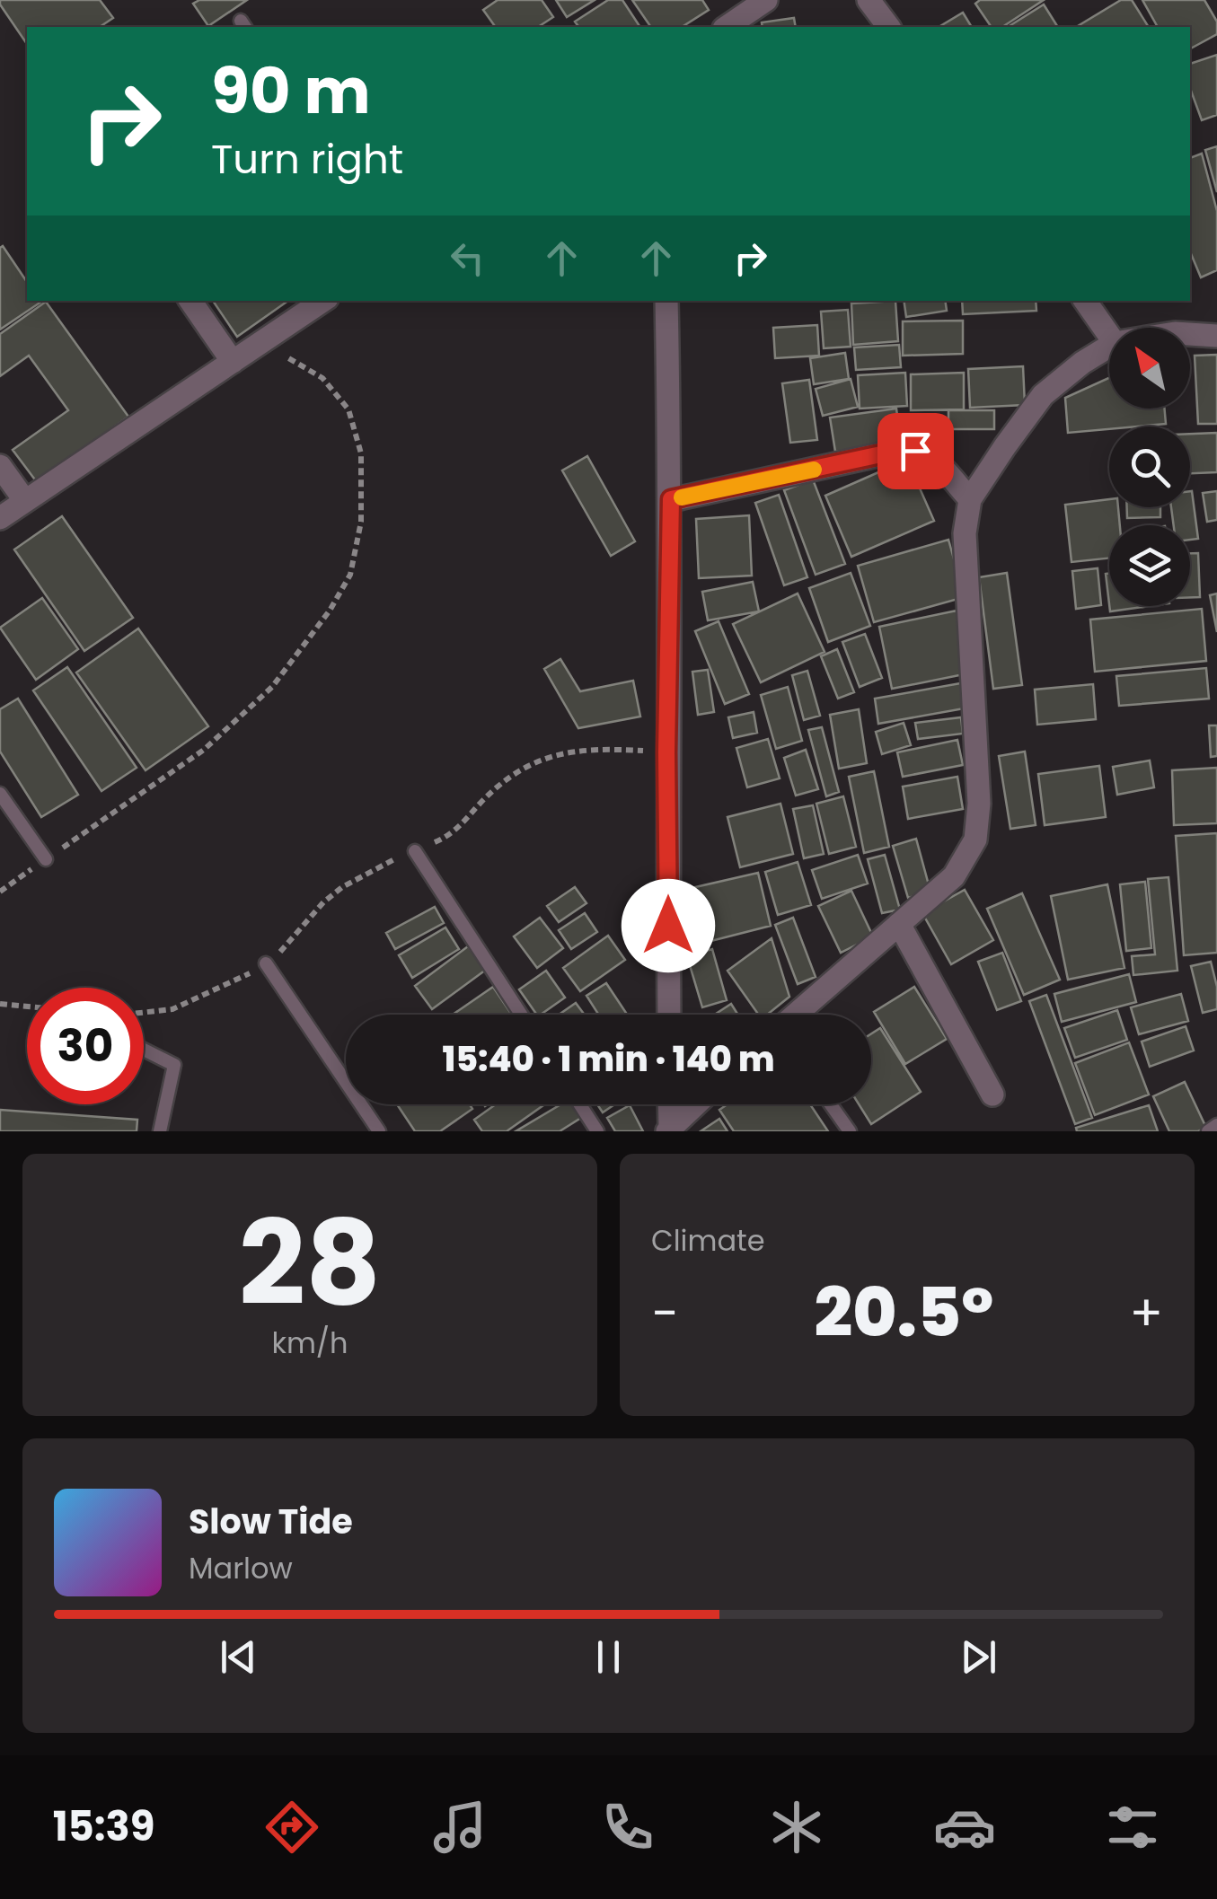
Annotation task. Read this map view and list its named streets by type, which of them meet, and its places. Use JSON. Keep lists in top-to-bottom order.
{
  "north": "top left",
  "page": {
    "turn": ["90 m", "Turn right"],
    "limit": "30",
    "trip": "15:40 · 1 min · 140 m",
    "tile": [
      ["28", "km/h"],
      "Climate"
    ],
    "heat": ["−", "20.5°", "+"],
    "song": ["Slow Tide", "Marlow"],
    "tabs": "15:39"
  }
}
